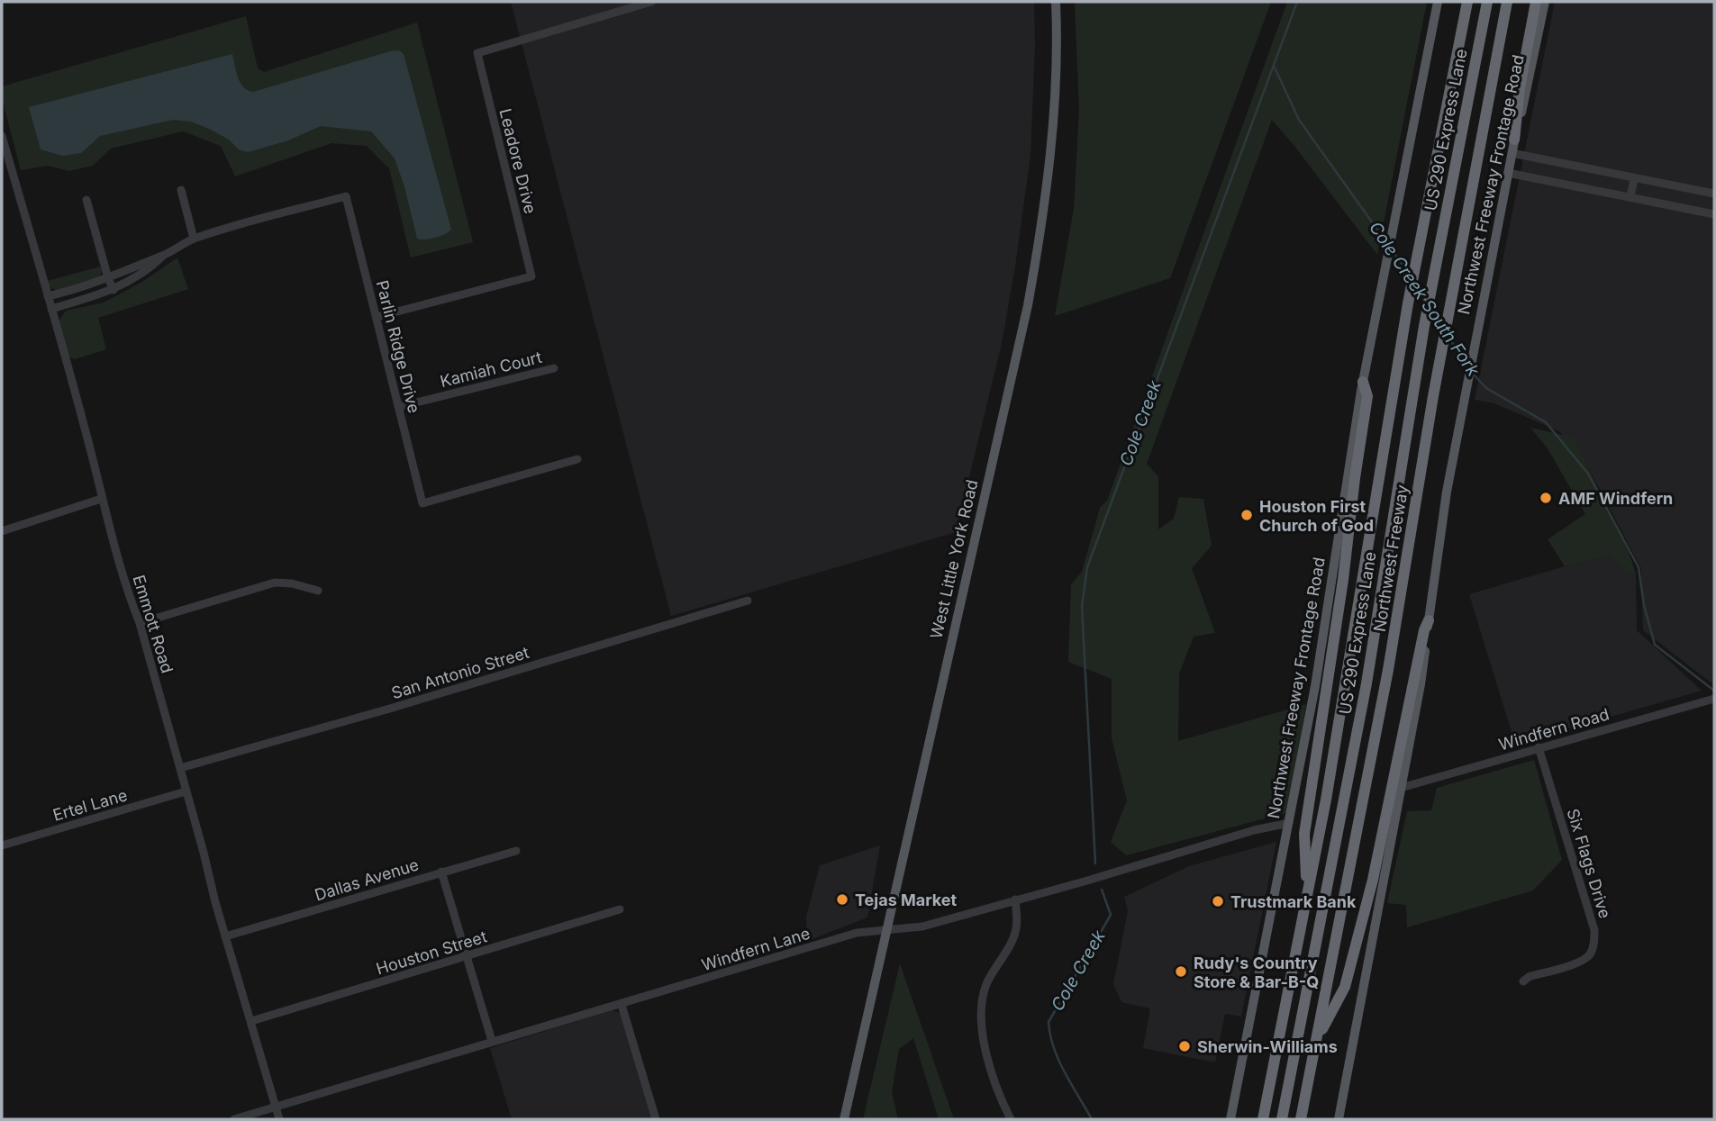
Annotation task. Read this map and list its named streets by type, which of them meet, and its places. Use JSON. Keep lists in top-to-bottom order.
{
  "streets": {
    "highway": ["US 290 Express Lane", "Northwest Freeway"],
    "main road": ["Northwest Freeway Frontage Road", "West Little York Road"],
    "street": [
      "Leadore Drive",
      "Parlin Ridge Drive",
      "Kamiah Court",
      "Emmott Road",
      "San Antonio Street",
      "Windfern Road",
      "Ertel Lane",
      "Six Flags Drive",
      "Dallas Avenue",
      "Windfern Lane",
      "Houston Street"
    ]
  },
  "crossings": [
    ["Leadore Drive", "Parlin Ridge Drive"],
    ["Northwest Freeway Frontage Road", "Windfern Road"],
    ["Northwest Freeway Frontage Road", "Windfern Lane"],
    ["Parlin Ridge Drive", "Kamiah Court"],
    ["West Little York Road", "Windfern Lane"],
    ["Emmott Road", "San Antonio Street"],
    ["Emmott Road", "Ertel Lane"],
    ["Emmott Road", "Dallas Avenue"],
    ["Emmott Road", "Windfern Lane"],
    ["Emmott Road", "Houston Street"],
    ["Windfern Road", "Six Flags Drive"]
  ],
  "water": ["Cole Creek South Fork", "Cole Creek"],
  "places": [
    "AMF Windfern",
    "Houston First Church of God",
    "Tejas Market",
    "Trustmark Bank",
    "Rudy's Country Store & Bar-B-Q",
    "Sherwin-Williams"
  ]
}
